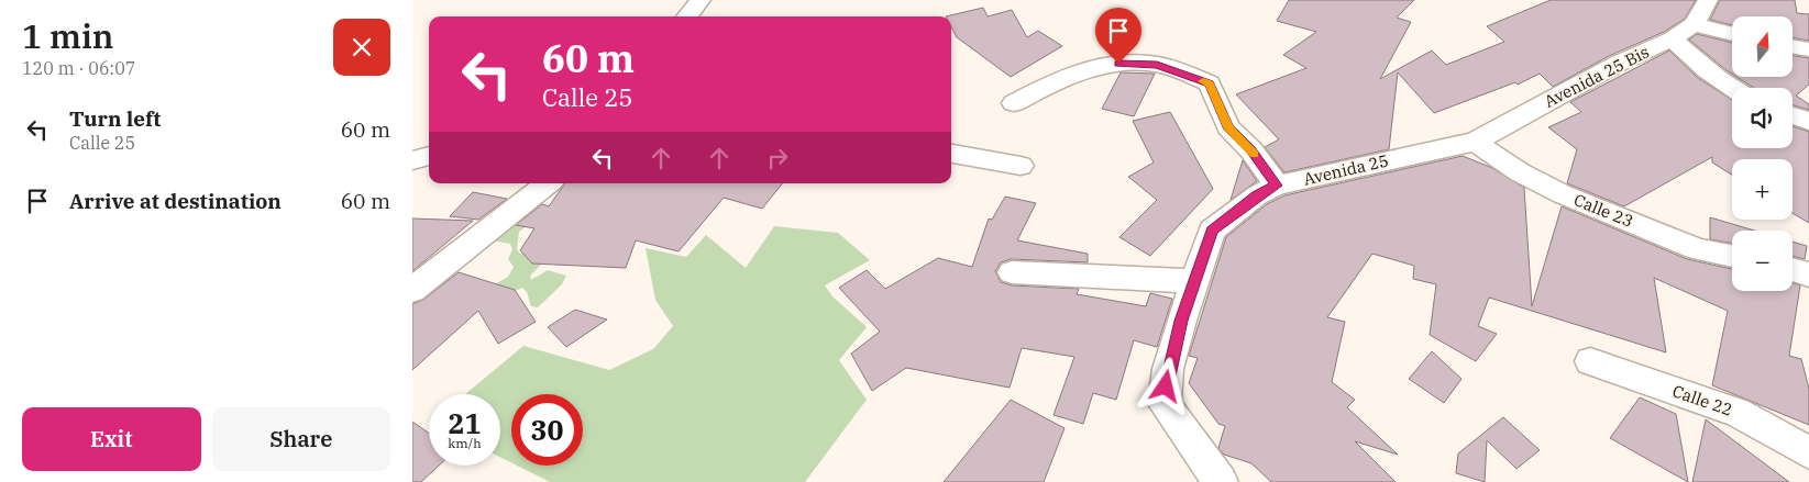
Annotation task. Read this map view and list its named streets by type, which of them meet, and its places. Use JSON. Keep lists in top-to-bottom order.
{
  "streets": {
    "street": [
      "Avenida 25 Bis",
      "Avenida 25",
      "Calle 23",
      "Calle 22"
    ]
  },
  "crossings": [
    ["Avenida 25 Bis", "Avenida 25"],
    ["Avenida 25 Bis", "Calle 23"],
    ["Avenida 25", "Calle 23"]
  ],
  "north": "top",
  "page": {
    "heading": ["1 min", "120 m · 06:07"],
    "map_buttons": ["+", "−"],
    "turn": ["60 m", "Calle 25"],
    "list": [
      {
        "name": "Turn left",
        "note": "Calle 25",
        "value": "60 m"
      },
      {
        "name": "Arrive at destination",
        "value": "60 m"
      }
    ],
    "speed": "21 km/h",
    "limit": "30",
    "buttons": ["Exit", "Share"]
  }
}
